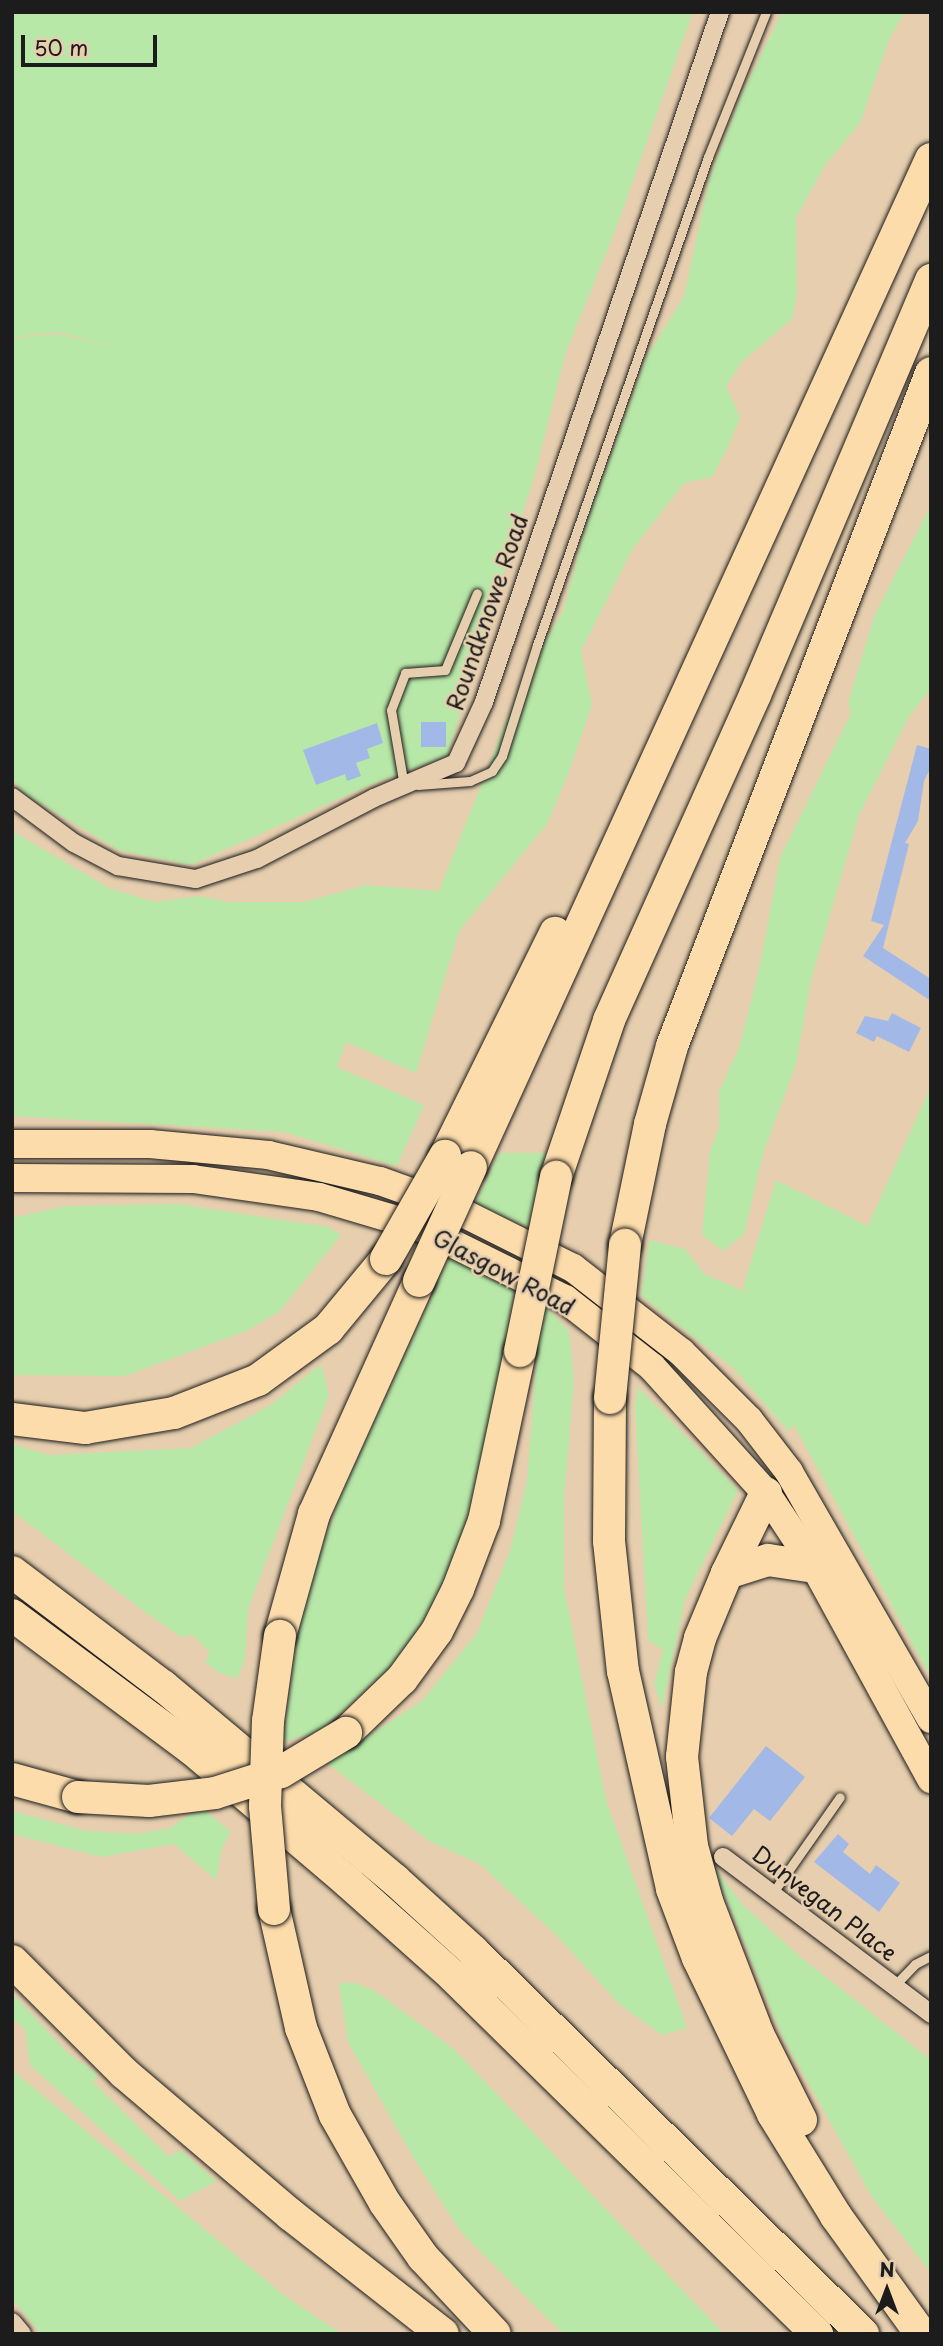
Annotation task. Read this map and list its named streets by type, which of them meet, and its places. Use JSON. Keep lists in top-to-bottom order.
{
  "streets": {
    "main road": ["Glasgow Road"],
    "street": ["Roundknowe Road", "Dunvegan Place"]
  },
  "scale_bar": "50 m",
  "north": "top"
}
